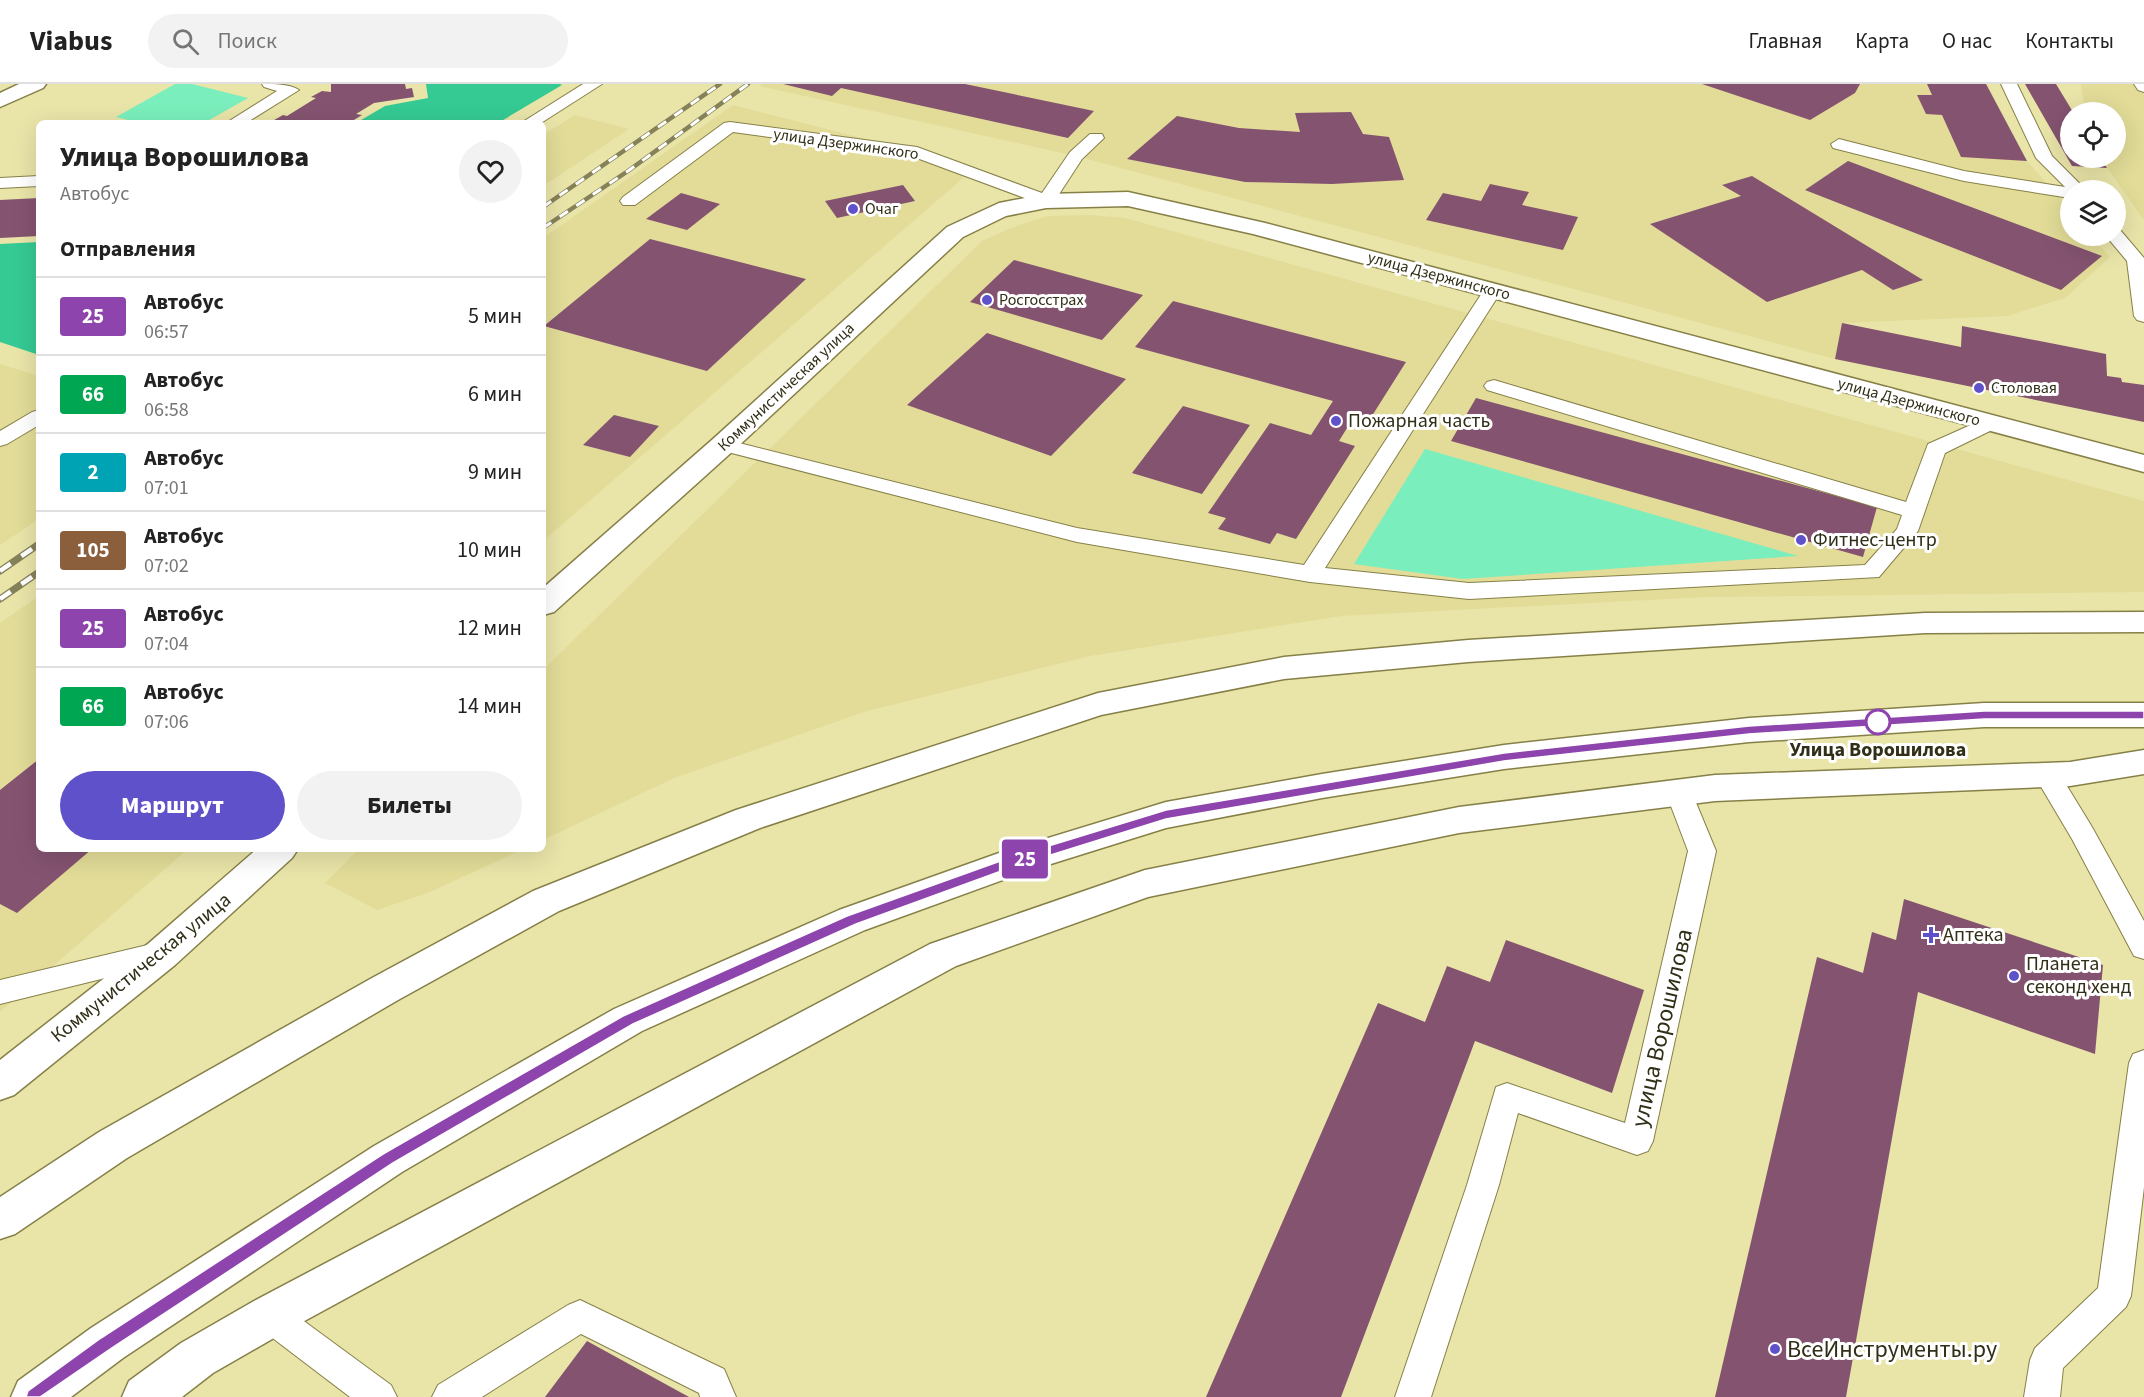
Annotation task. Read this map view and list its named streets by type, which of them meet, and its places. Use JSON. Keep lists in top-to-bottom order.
{
  "streets": {
    "main road": ["улица Дзержинского", "Коммунистическая улица"],
    "lane": ["улица Ворошилова"]
  },
  "crossings": [
    ["улица Дзержинского", "Коммунистическая улица"]
  ],
  "places": {
    "other": [
      "Очаг",
      "Росгосстрах",
      "Столовая",
      "Пожарная часть",
      "Фитнес-центр",
      "Улица Ворошилова",
      "Планета секонд хенд",
      "ВсеИнструменты.ру"
    ],
    "health": ["Аптека"]
  },
  "lines": ["bus line 25"],
  "page": {
    "header": "Viabus",
    "search": "Поиск",
    "nav": [
      "Главная",
      "Карта",
      "О нас",
      "Контакты"
    ],
    "on_map": "25",
    "heading": [
      ["Улица Ворошилова", "Автобус"],
      "Отправления"
    ],
    "list": [
      {
        "mark": "25",
        "name": "Автобус",
        "note": "06:57",
        "value": "5 мин"
      },
      {
        "mark": "66",
        "name": "Автобус",
        "note": "06:58",
        "value": "6 мин"
      },
      {
        "mark": "2",
        "name": "Автобус",
        "note": "07:01",
        "value": "9 мин"
      },
      {
        "mark": "105",
        "name": "Автобус",
        "note": "07:02",
        "value": "10 мин"
      },
      {
        "mark": "25",
        "name": "Автобус",
        "note": "07:04",
        "value": "12 мин"
      },
      {
        "mark": "66",
        "name": "Автобус",
        "note": "07:06",
        "value": "14 мин"
      }
    ],
    "buttons": ["Маршрут", "Билеты"]
  }
}
